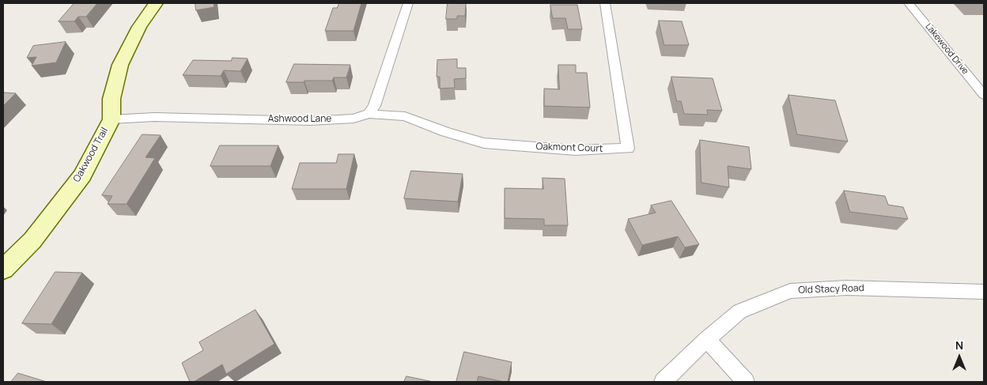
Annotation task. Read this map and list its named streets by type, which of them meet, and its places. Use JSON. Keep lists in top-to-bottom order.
{
  "streets": {
    "street": [
      "Lakewood Drive",
      "Ashwood Lane",
      "Oakmont Court",
      "Oakwood Trail",
      "Old Stacy Road"
    ]
  },
  "crossings": [
    ["Ashwood Lane", "Oakmont Court"],
    ["Ashwood Lane", "Oakwood Trail"]
  ],
  "north": "top"
}
